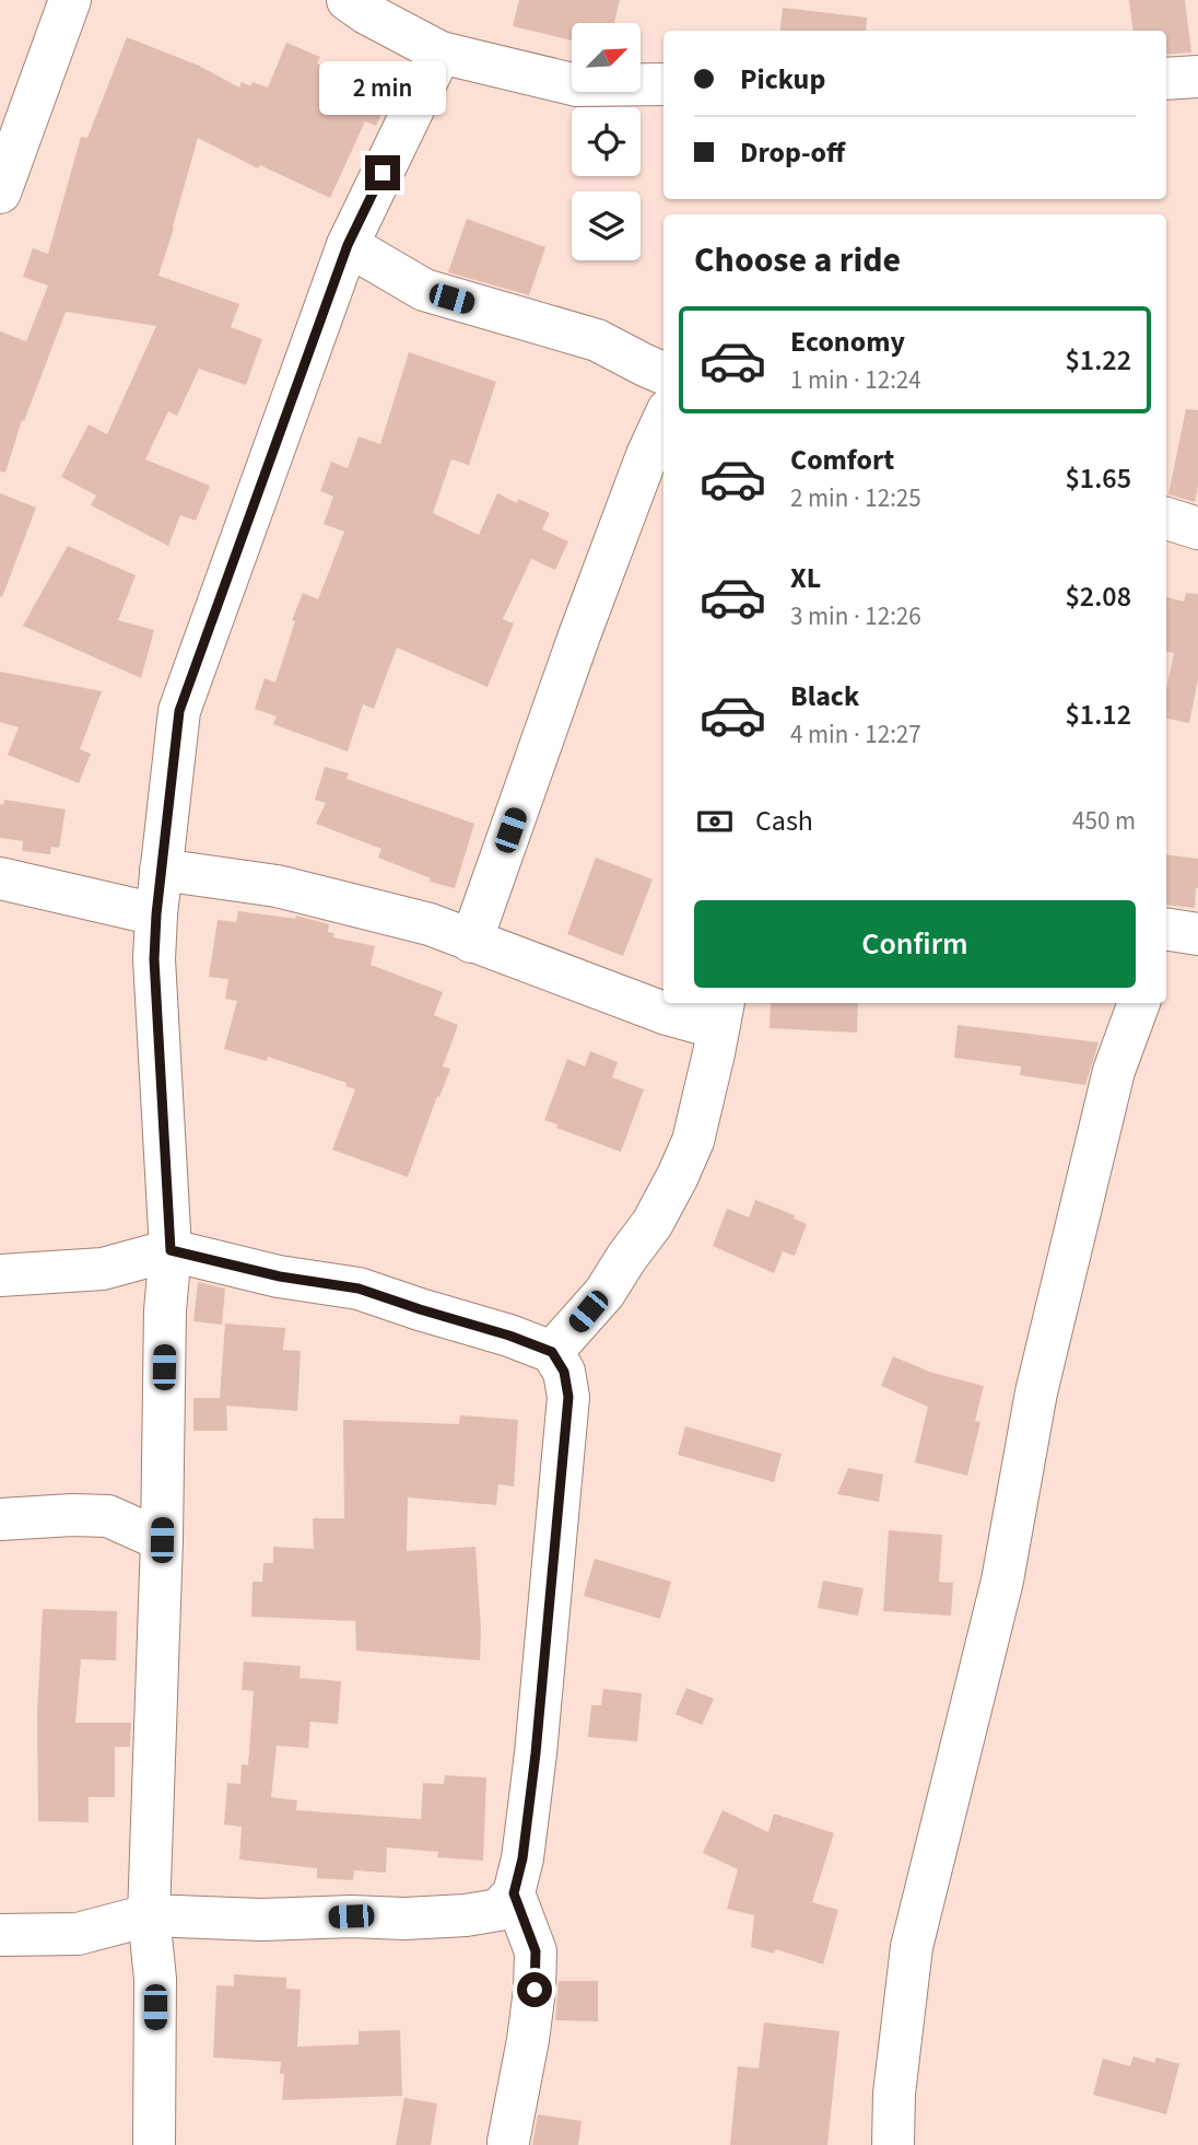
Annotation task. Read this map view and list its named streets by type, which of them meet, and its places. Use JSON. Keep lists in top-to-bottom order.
{
  "north": "top right",
  "page": {
    "banner": ["Pickup", "Drop-off"],
    "bubble": "2 min",
    "heading": "Choose a ride",
    "list": [
      {
        "name": "Economy",
        "note": "1 min · 12:24",
        "value": "$1.22"
      },
      {
        "name": "Comfort",
        "note": "2 min · 12:25",
        "value": "$1.65"
      },
      {
        "name": "XL",
        "note": "3 min · 12:26",
        "value": "$2.08"
      },
      {
        "name": "Black",
        "note": "4 min · 12:27",
        "value": "$1.12"
      }
    ],
    "pay": ["Cash", "450 m"],
    "buttons": "Confirm"
  }
}
